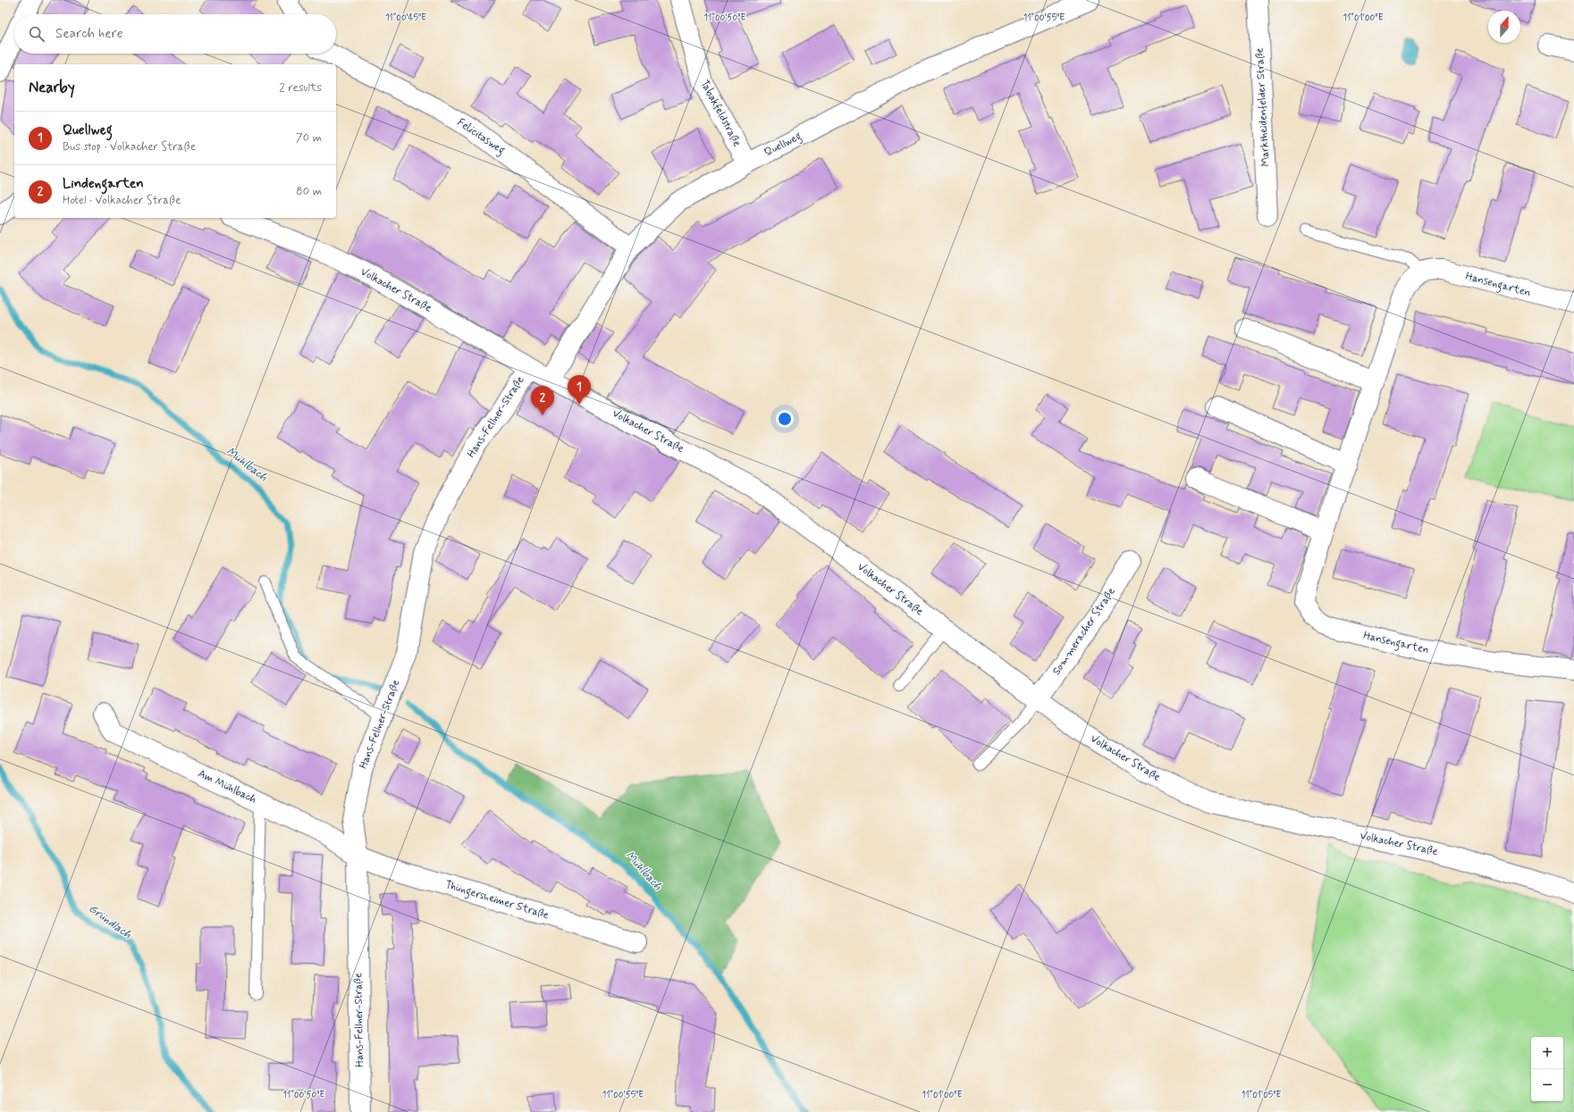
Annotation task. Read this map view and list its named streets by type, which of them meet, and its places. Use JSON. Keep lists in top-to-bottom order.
{
  "streets": {
    "street": [
      "Marktheidenfelder Straße",
      "Tabakfeldstraße",
      "Felicitasweg",
      "Quellweg",
      "Hansengarten",
      "Volkacher Straße",
      "Hans-Fellner-Straße",
      "Sommeracher Straße",
      "Am Mühlbach",
      "Thüngersheimer Straße"
    ]
  },
  "crossings": [
    ["Tabakfeldstraße", "Quellweg"],
    ["Felicitasweg", "Quellweg"],
    ["Quellweg", "Volkacher Straße"],
    ["Volkacher Straße", "Hans-Fellner-Straße"],
    ["Volkacher Straße", "Sommeracher Straße"],
    ["Hans-Fellner-Straße", "Am Mühlbach"],
    ["Hans-Fellner-Straße", "Thüngersheimer Straße"],
    ["Am Mühlbach", "Thüngersheimer Straße"]
  ],
  "water": ["Mühlbach", "Gründlach"],
  "north": "top",
  "page": {
    "search": "Search here",
    "heading": ["Nearby", "2 results"],
    "list": [
      {
        "mark": "1",
        "name": "Quellweg",
        "note": "Bus stop · Volkacher Straße",
        "value": "70 m"
      },
      {
        "mark": "2",
        "name": "Lindengarten",
        "note": "Hotel · Volkacher Straße",
        "value": "80 m"
      }
    ],
    "pins": ["1", "2"],
    "map_buttons": ["+", "−"]
  },
  "coordinates": [
    "11°00'50\"E",
    "11°00'55\"E",
    "11°01'00\"E",
    "11°00'45\"E",
    "11°01'05\"E"
  ]
}
